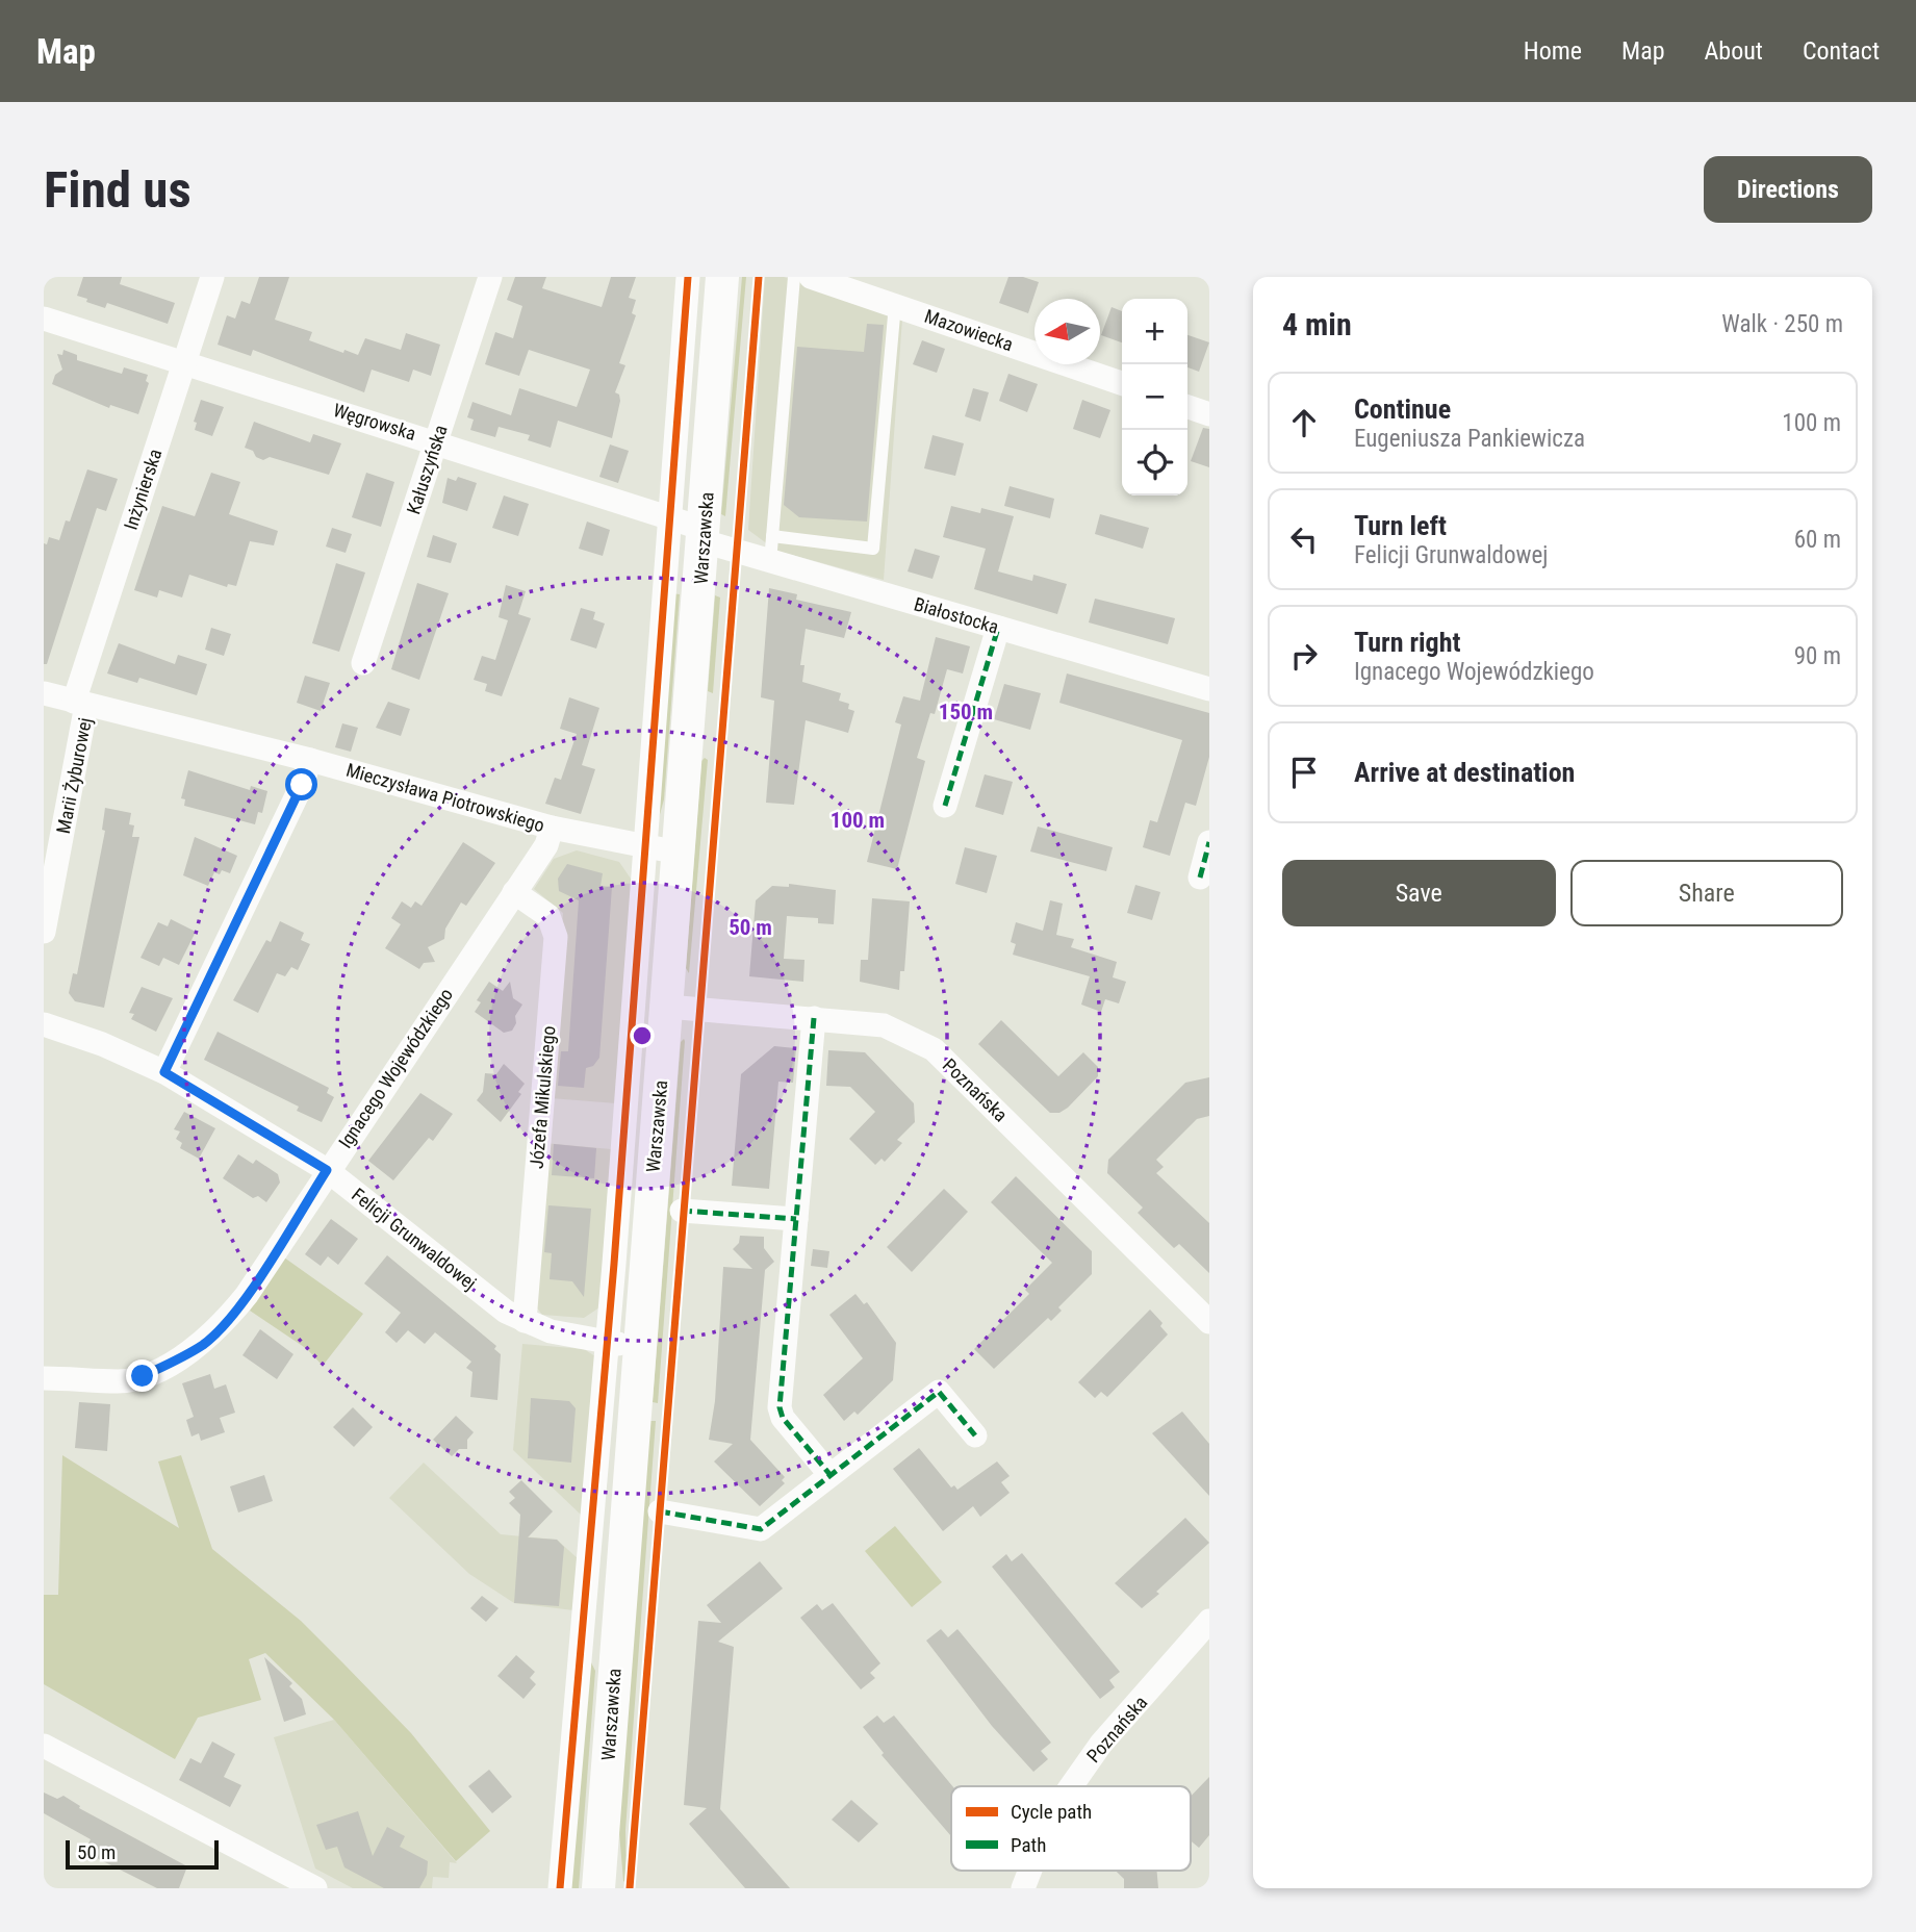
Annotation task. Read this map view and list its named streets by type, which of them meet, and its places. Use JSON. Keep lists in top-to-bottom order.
{
  "streets": {
    "main road": ["Warszawska"],
    "street": [
      "Mazowiecka",
      "Węgrowska",
      "Kałuszyńska",
      "Inżynierska",
      "Białostocka",
      "Marii Żyburowej",
      "Mieczysława Piotrowskiego",
      "Ignacego Wojewódzkiego",
      "Poznańska",
      "Józefa Mikulskiego",
      "Felicji Grunwaldowej"
    ]
  },
  "crossings": [
    ["Węgrowska", "Kałuszyńska"],
    ["Węgrowska", "Inżynierska"],
    ["Węgrowska", "Warszawska"],
    ["Węgrowska", "Białostocka"],
    ["Inżynierska", "Marii Żyburowej"],
    ["Inżynierska", "Mieczysława Piotrowskiego"],
    ["Warszawska", "Białostocka"],
    ["Warszawska", "Mieczysława Piotrowskiego"],
    ["Warszawska", "Poznańska"],
    ["Warszawska", "Felicji Grunwaldowej"],
    ["Marii Żyburowej", "Mieczysława Piotrowskiego"],
    ["Mieczysława Piotrowskiego", "Ignacego Wojewódzkiego"],
    ["Ignacego Wojewódzkiego", "Józefa Mikulskiego"],
    ["Ignacego Wojewódzkiego", "Felicji Grunwaldowej"],
    ["Józefa Mikulskiego", "Felicji Grunwaldowej"]
  ],
  "legend": ["Cycle path", "Path"],
  "scale_bar": "50 m",
  "north": "left",
  "page": {
    "header": "Map",
    "nav": [
      "Home",
      "Map",
      "About",
      "Contact"
    ],
    "buttons": [
      "Directions",
      ["Save", "Share"]
    ],
    "title": "Find us",
    "heading": ["4 min", "Walk · 250 m"],
    "map_buttons": ["+", "−"],
    "list": [
      ["Continue", "Eugeniusza Pankiewicza", "100 m"],
      ["Turn left", "Felicji Grunwaldowej", "60 m"],
      ["Turn right", "Ignacego Wojewódzkiego", "90 m"],
      "Arrive at destination"
    ],
    "scale": "50 m"
  },
  "rings": ["150 m", "100 m", "50 m"]
}
